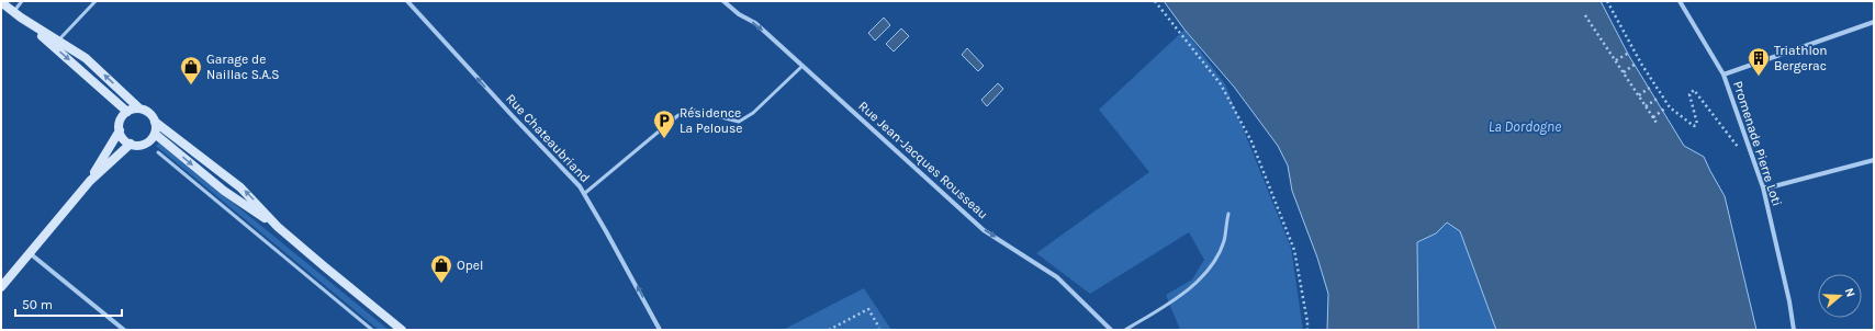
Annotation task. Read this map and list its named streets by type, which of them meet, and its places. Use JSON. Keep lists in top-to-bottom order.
{
  "streets": {
    "street": ["Rue Chateaubriand", "Promenade Pierre Loti", "Rue Jean-Jacques Rousseau"]
  },
  "one_way": ["Rue Chateaubriand", "Rue Jean-Jacques Rousseau"],
  "water": ["La Dordogne"],
  "places": {
    "building": ["Triathlon Bergerac"],
    "shop": ["Garage de Naillac S.A.S", "Opel"],
    "parking": ["Résidence La Pelouse"]
  },
  "scale_bar": "50 m",
  "north": "right"
}
